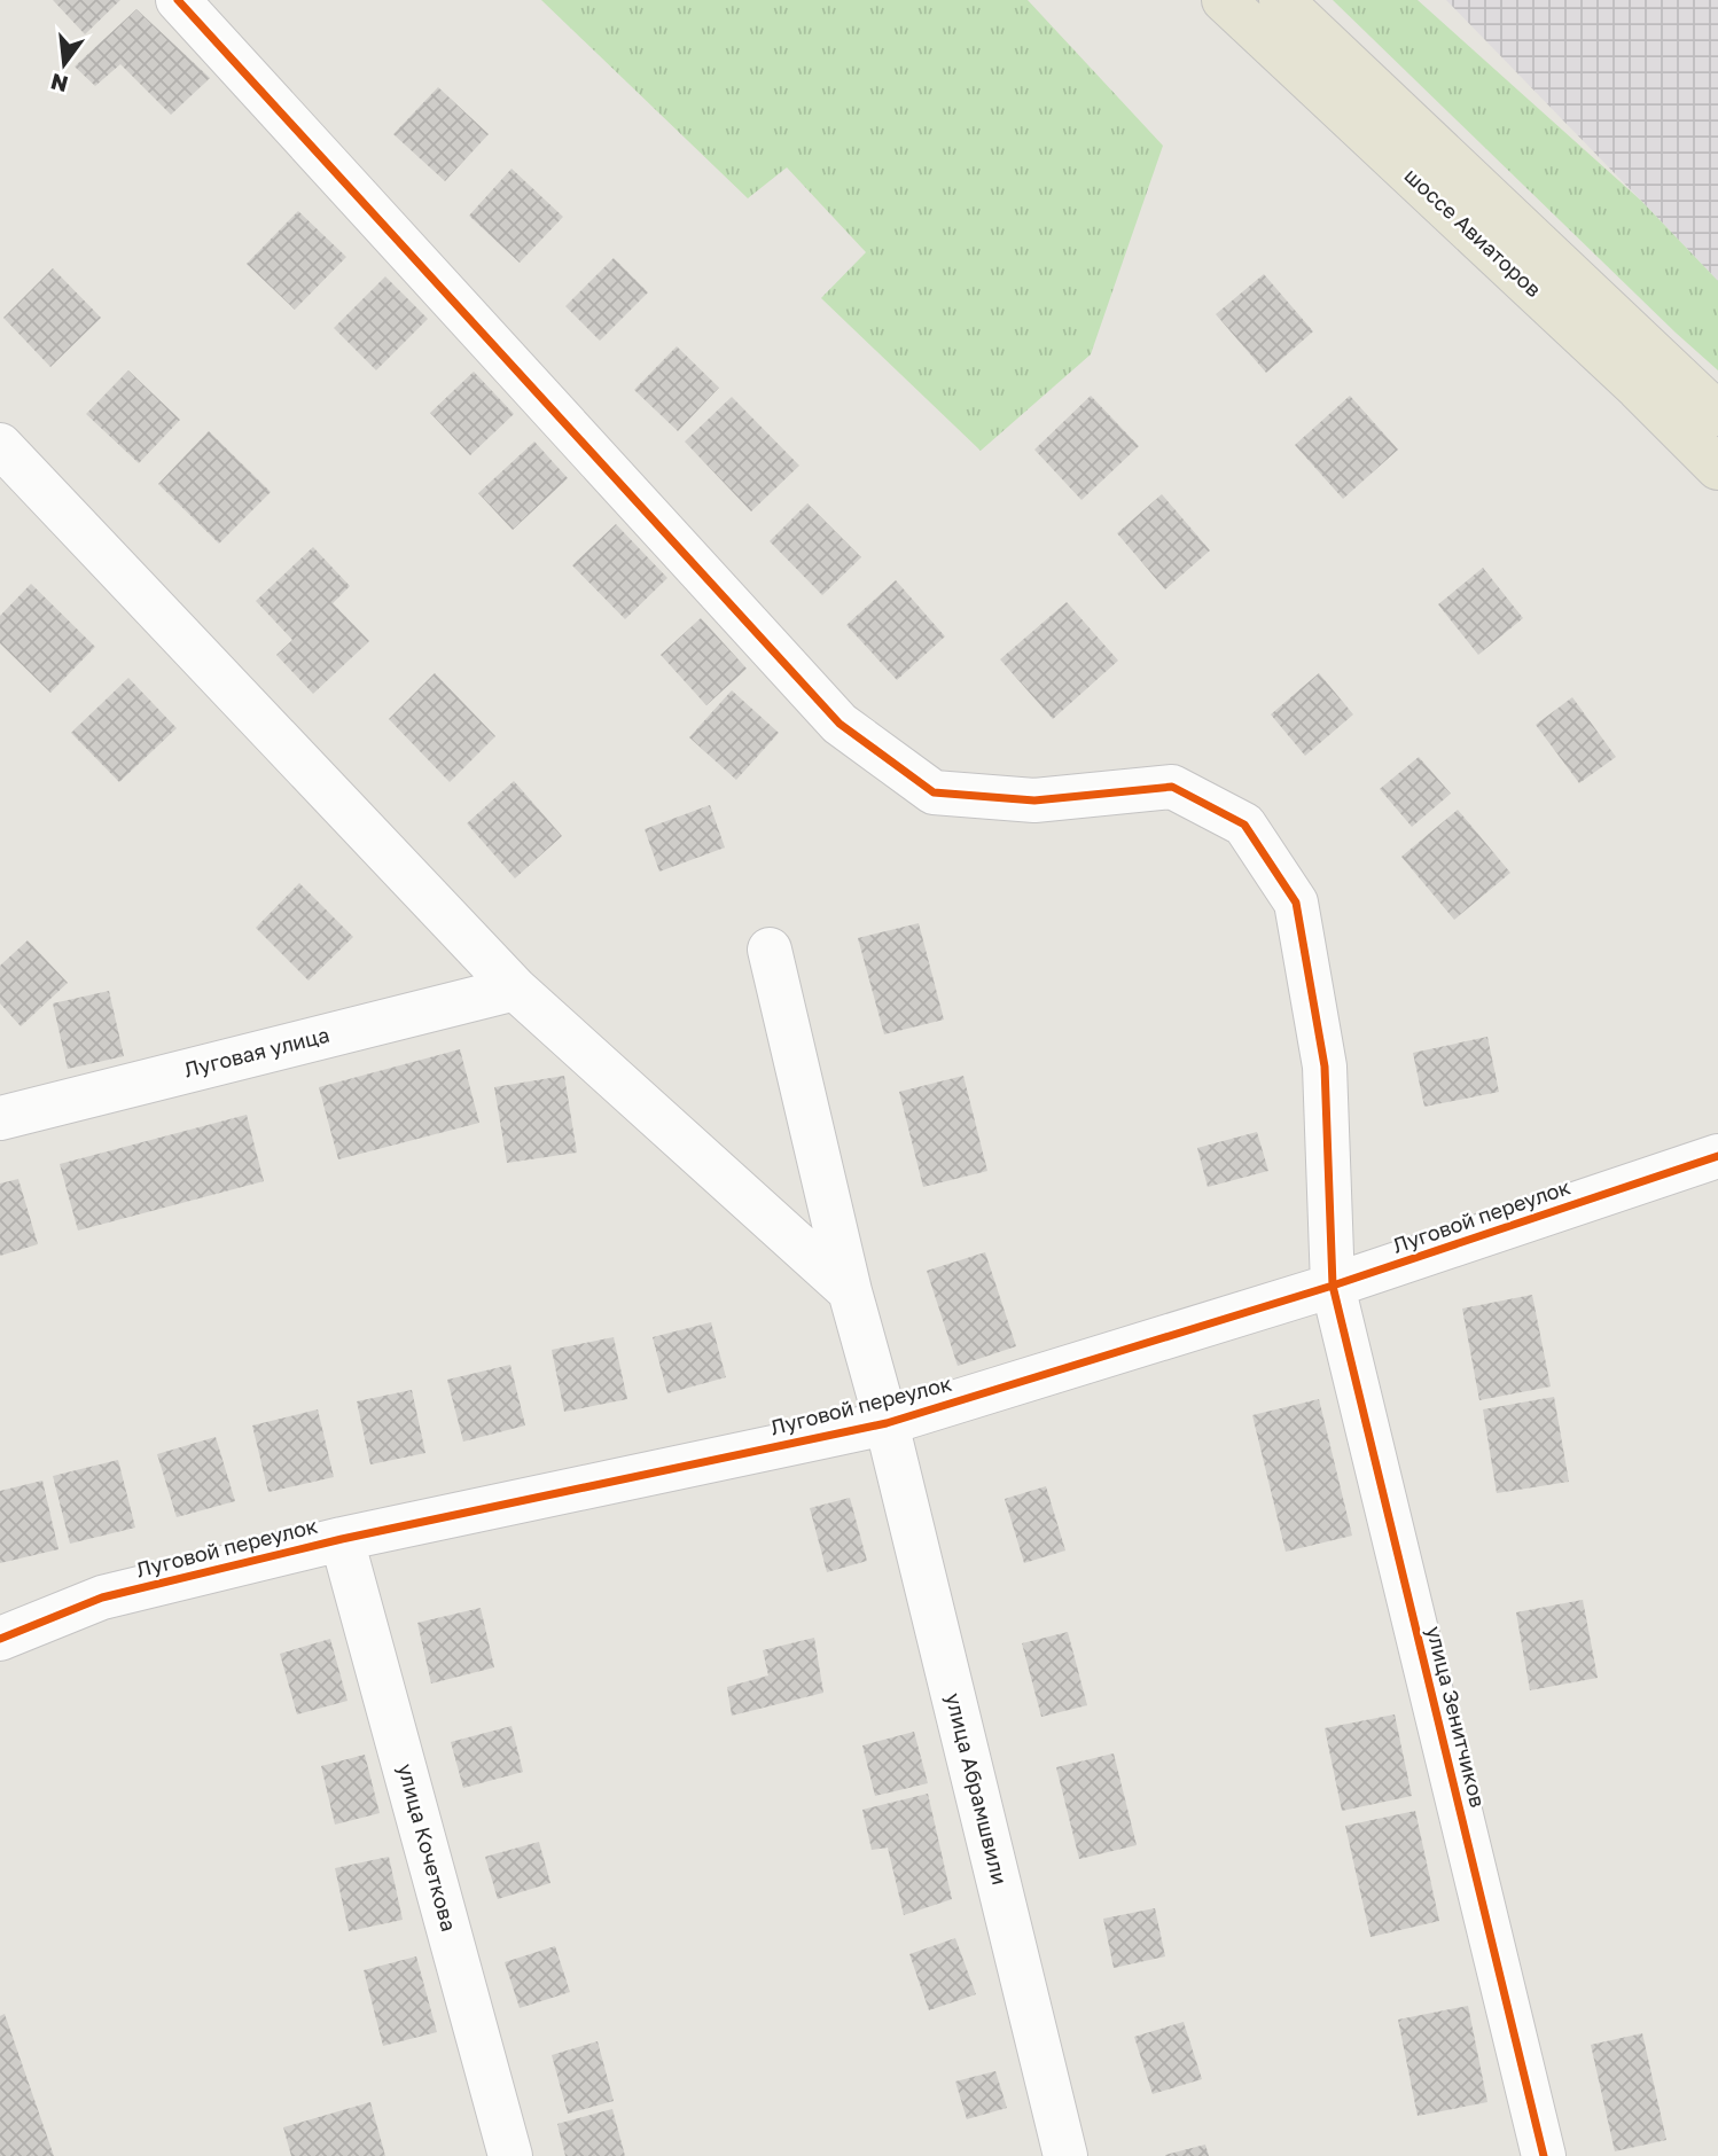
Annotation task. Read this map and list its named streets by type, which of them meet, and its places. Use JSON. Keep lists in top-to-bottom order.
{
  "streets": {
    "main road": ["шоссе Авиаторов"],
    "street": [
      "Луговая улица",
      "Луговой переулок",
      "улица Зенитчиков",
      "улица Абрамшвили",
      "улица Кочеткова"
    ]
  },
  "crossings": [
    ["Луговой переулок", "улица Зенитчиков"],
    ["Луговой переулок", "улица Абрамшвили"],
    ["Луговой переулок", "улица Кочеткова"]
  ],
  "north": "bottom"
}
